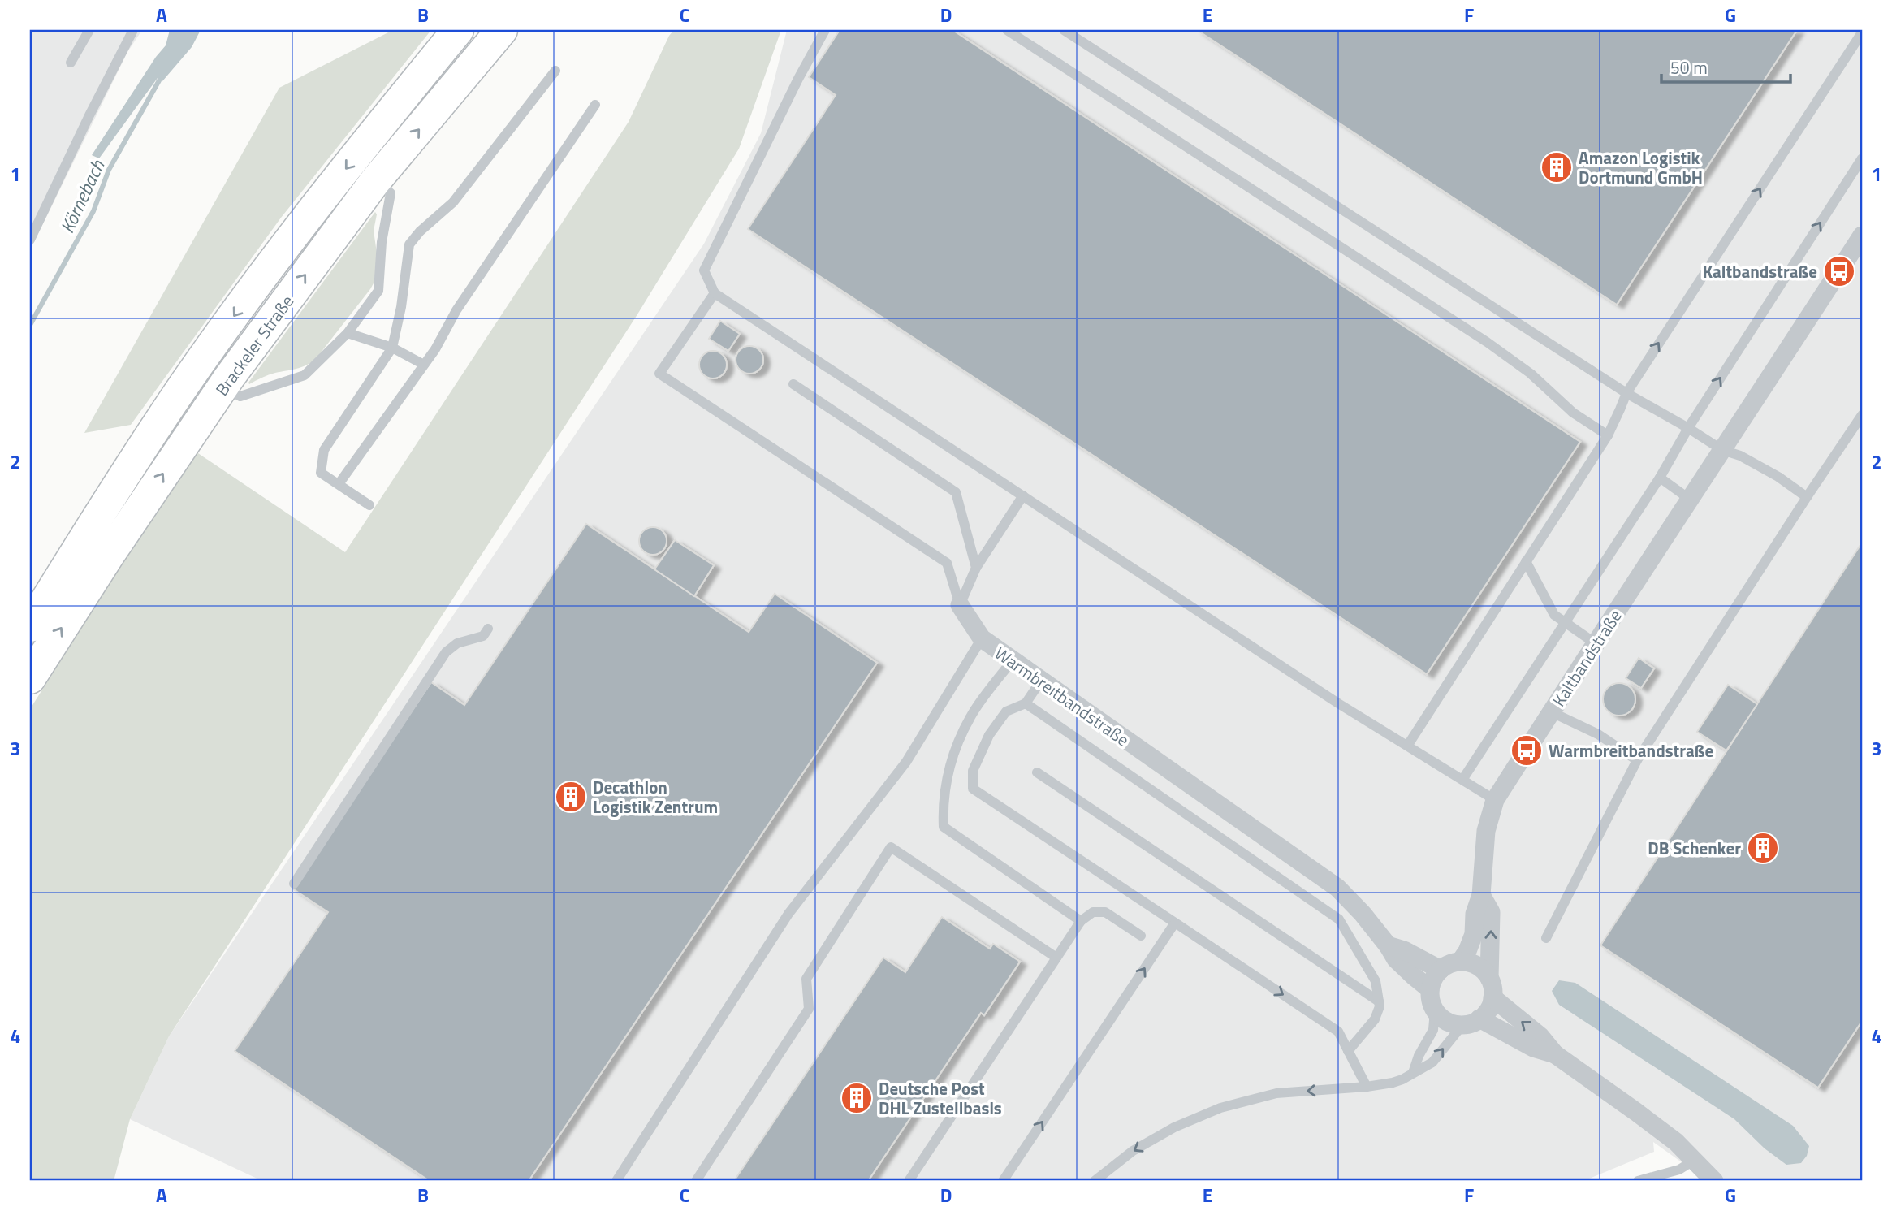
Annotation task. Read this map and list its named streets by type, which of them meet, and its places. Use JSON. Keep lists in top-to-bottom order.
{
  "streets": {
    "highway": ["Brackeler Straße"],
    "street": ["Kaltbandstraße", "Warmbreitbandstraße"]
  },
  "crossings": [
    ["Kaltbandstraße", "Warmbreitbandstraße"]
  ],
  "water": ["Körnebach"],
  "places": {
    "building": [
      "Amazon Logistik Dortmund GmbH",
      "Decathlon Logistik Zentrum",
      "DB Schenker",
      "Deutsche Post DHL Zustellbasis"
    ],
    "bus stop": ["Kaltbandstraße", "Warmbreitbandstraße"]
  },
  "scale_bar": "50 m",
  "grid": {
    "columns": [
      "A",
      "B",
      "C",
      "D",
      "E",
      "F",
      "G"
    ],
    "rows": [
      "1",
      "2",
      "3",
      "4"
    ]
  }
}
